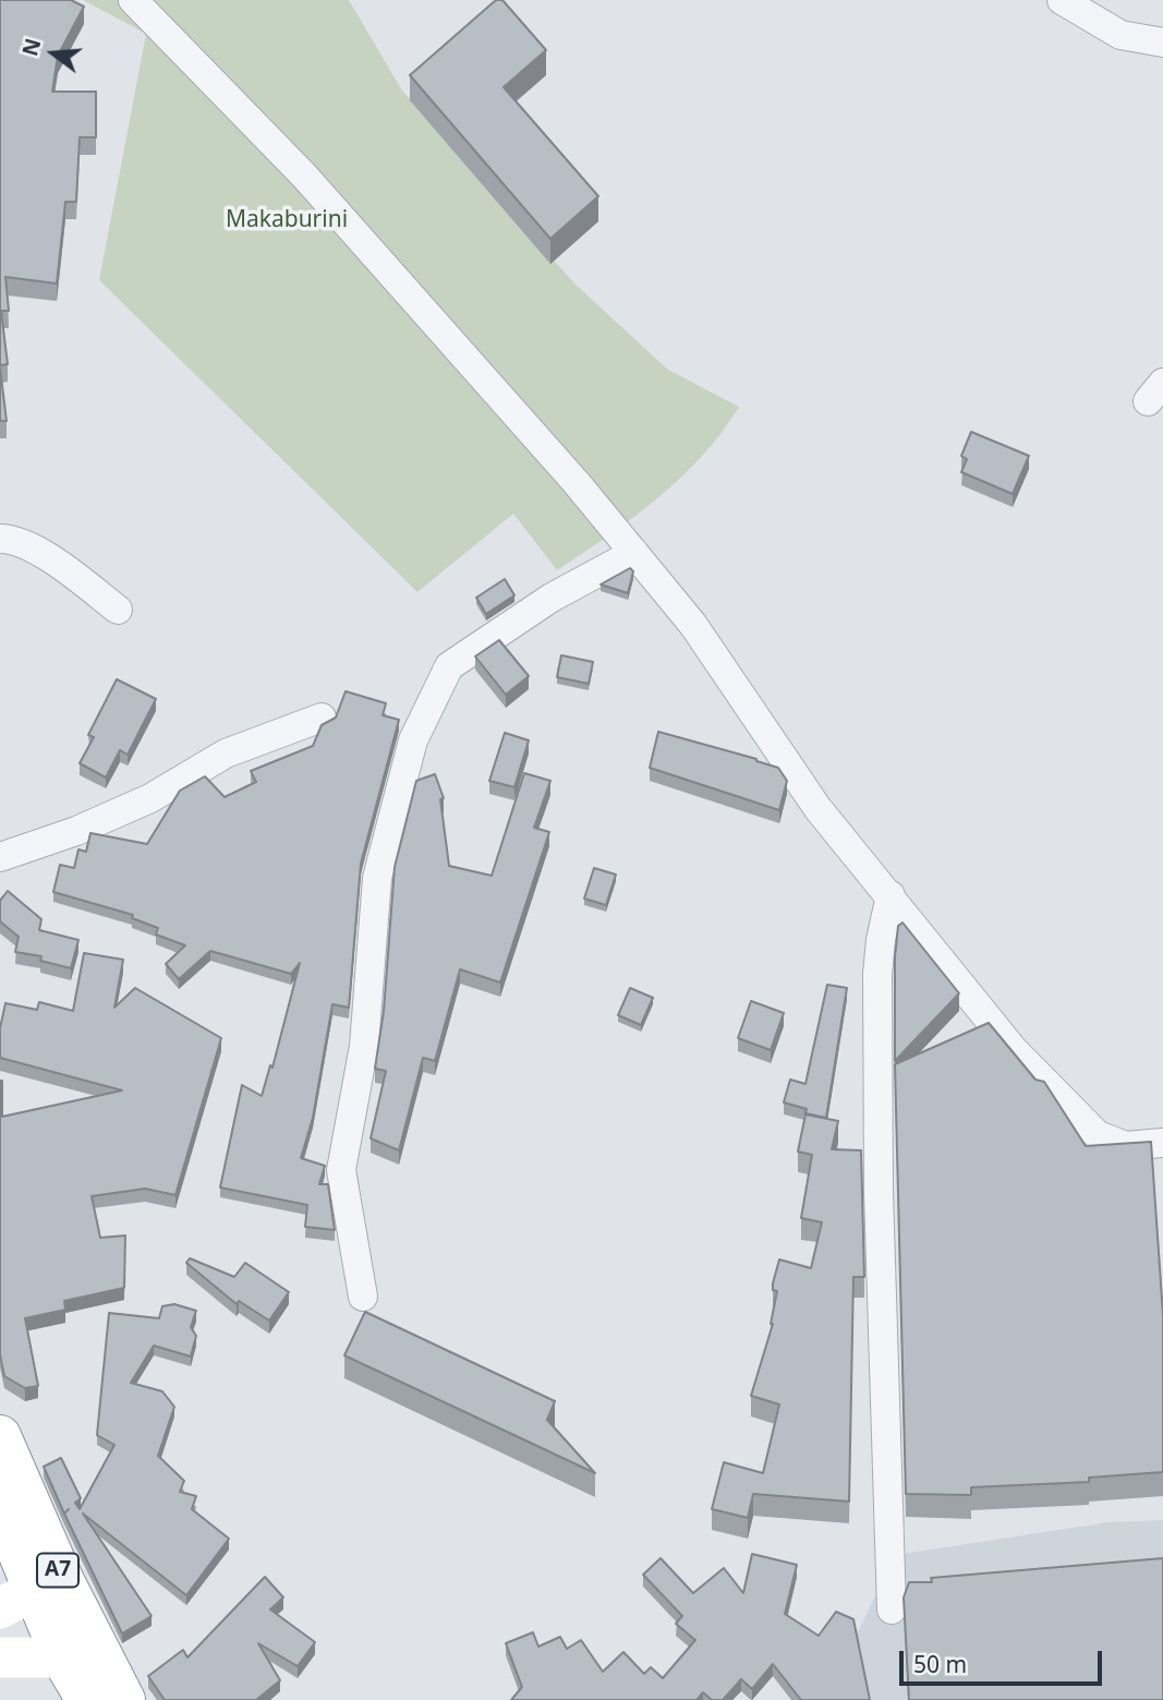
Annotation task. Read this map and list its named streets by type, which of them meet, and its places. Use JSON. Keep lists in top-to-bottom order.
{
  "streets": {
    "highway": ["A7"]
  },
  "parks": ["Makaburini"],
  "scale_bar": "50 m",
  "north": "left"
}
